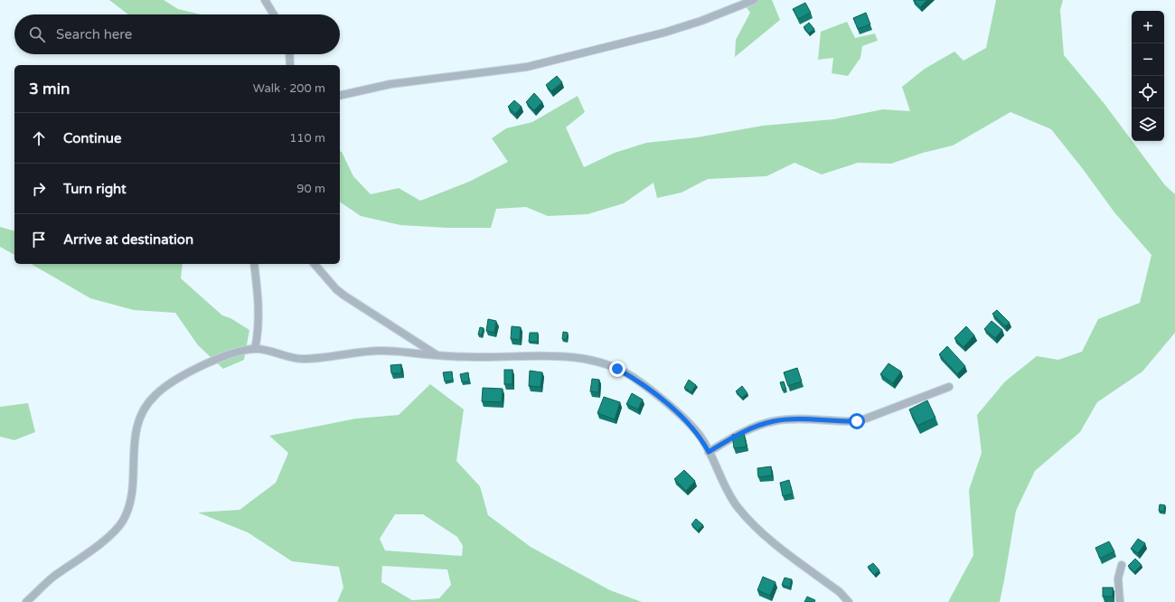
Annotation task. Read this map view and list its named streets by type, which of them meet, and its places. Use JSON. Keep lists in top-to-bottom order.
{
  "page": {
    "map_buttons": ["+", "−"],
    "search": "Search here",
    "heading": ["3 min", "Walk · 200 m"],
    "list": [
      ["Continue", "110 m"],
      ["Turn right", "90 m"],
      "Arrive at destination"
    ]
  }
}
